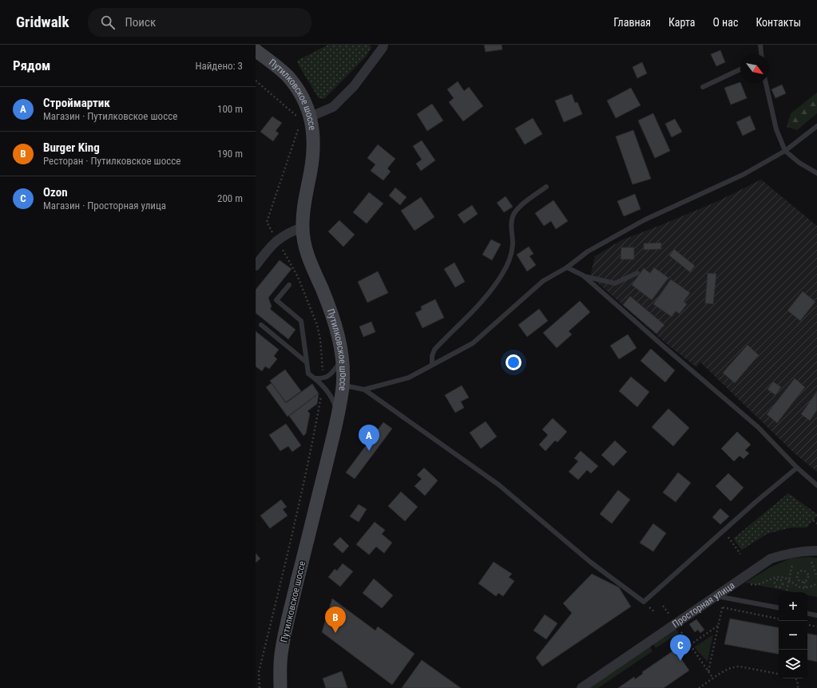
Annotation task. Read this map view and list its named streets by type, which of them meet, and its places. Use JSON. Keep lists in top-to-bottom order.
{
  "streets": {
    "main road": ["Путилковское шоссе"],
    "street": ["Просторная улица"]
  },
  "north": "bottom right",
  "page": {
    "header": "Gridwalk",
    "search": "Поиск",
    "nav": [
      "Главная",
      "Карта",
      "О нас",
      "Контакты"
    ],
    "heading": ["Рядом", "Найдено: 3"],
    "list": [
      {
        "mark": "A",
        "name": "Строймартик",
        "note": "Магазин · Путилковское шоссе",
        "value": "100 m"
      },
      {
        "mark": "B",
        "name": "Burger King",
        "note": "Ресторан · Путилковское шоссе",
        "value": "190 m"
      },
      {
        "mark": "C",
        "name": "Ozon",
        "note": "Магазин · Просторная улица",
        "value": "200 m"
      }
    ],
    "pins": ["A", "B", "C"],
    "map_buttons": ["+", "−"]
  }
}
